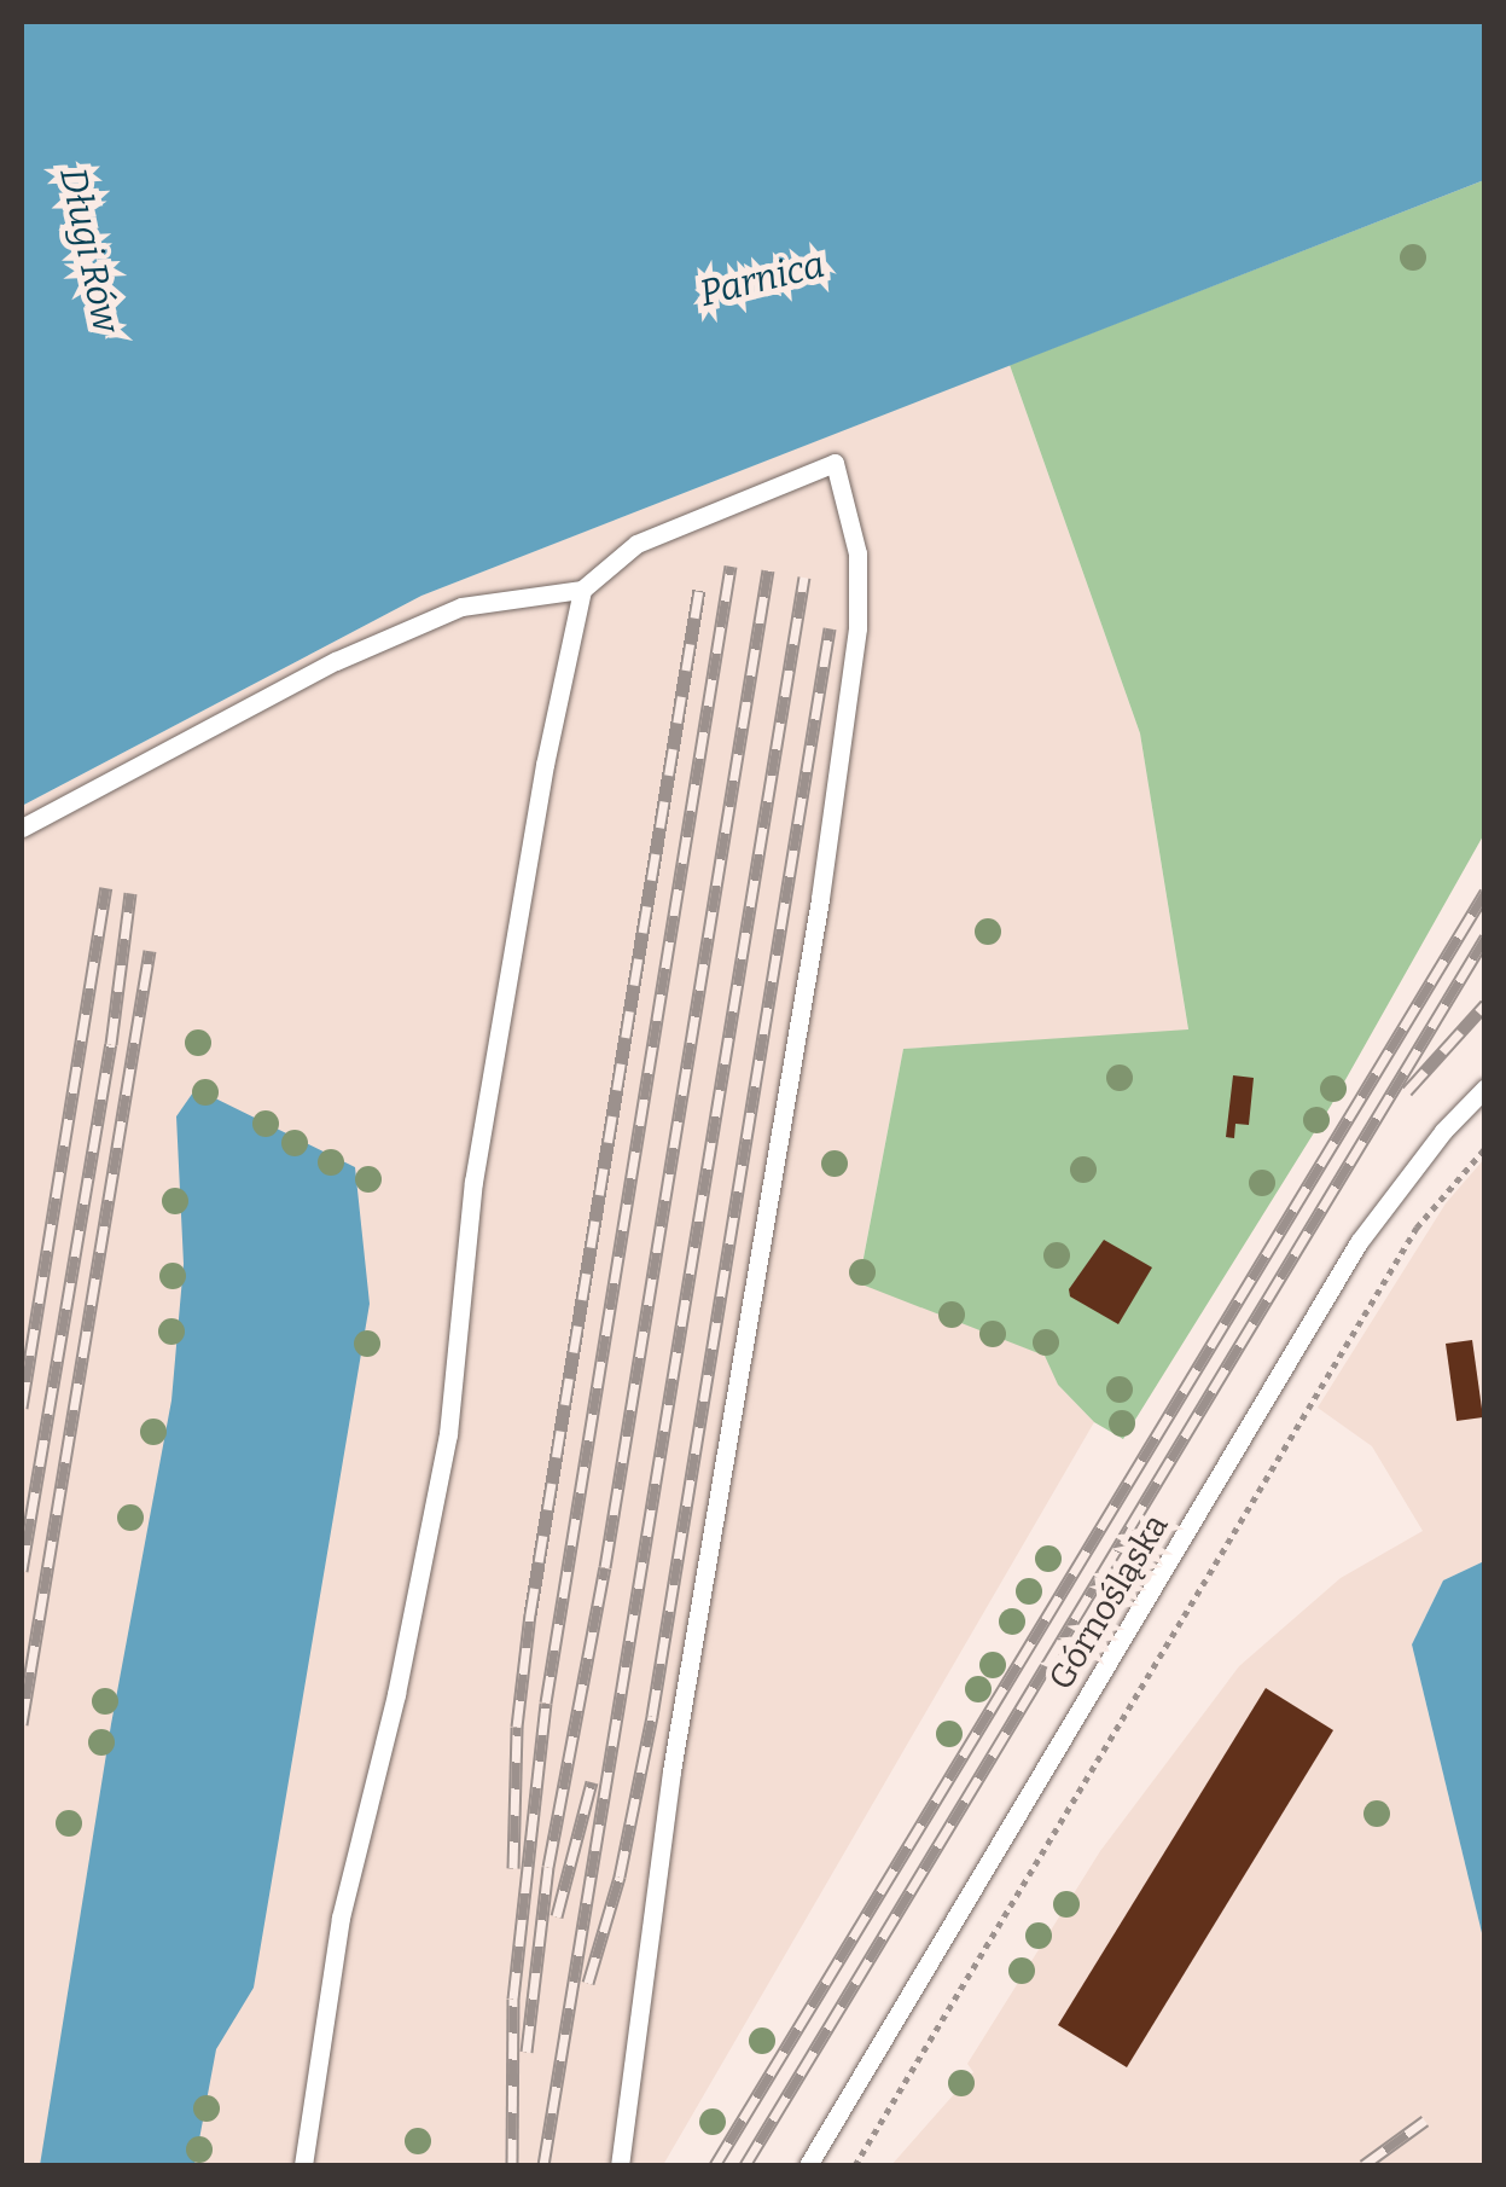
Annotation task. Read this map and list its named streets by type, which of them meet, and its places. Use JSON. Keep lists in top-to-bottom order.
{
  "streets": {
    "lane": ["Górnośląska"]
  },
  "water": ["Długi Rów", "Parnica"]
}
